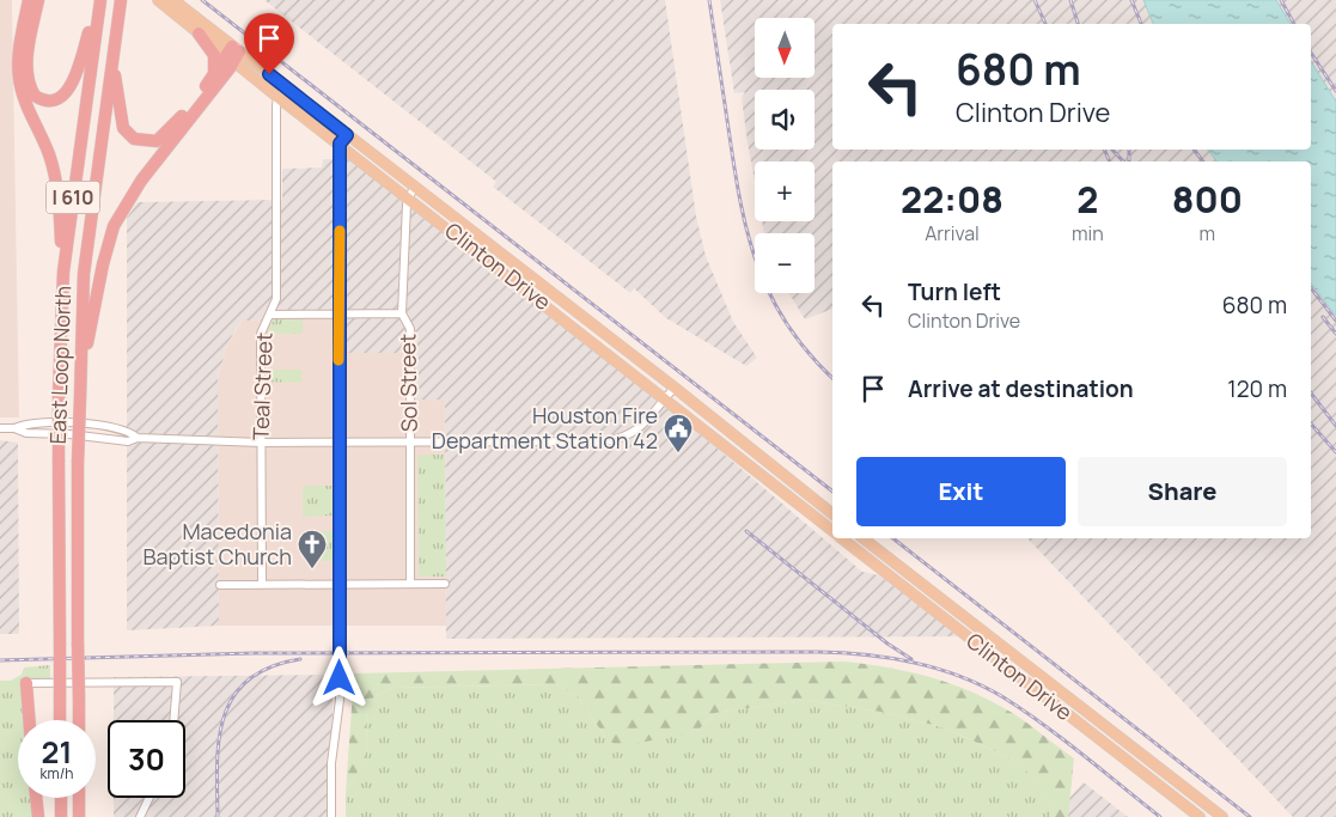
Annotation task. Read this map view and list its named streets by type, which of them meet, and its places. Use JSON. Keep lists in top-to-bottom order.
{
  "streets": {
    "highway": ["I 610", "East Loop North"],
    "main road": ["Clinton Drive"],
    "street": ["Sol Street", "Teal Street"]
  },
  "crossings": [
    ["Clinton Drive", "Sol Street"],
    ["Clinton Drive", "Teal Street"]
  ],
  "places": {
    "public building": ["Houston Fire Department Station 42"],
    "church": ["Macedonia Baptist Church"]
  },
  "north": "bottom",
  "page": {
    "map_buttons": ["+", "−"],
    "turn": ["680 m", "Clinton Drive"],
    "eta": [
      "22:08",
      "Arrival",
      "2",
      "min",
      "800",
      "m"
    ],
    "list": [
      {
        "name": "Turn left",
        "note": "Clinton Drive",
        "value": "680 m"
      },
      {
        "name": "Arrive at destination",
        "value": "120 m"
      }
    ],
    "buttons": ["Exit", "Share"],
    "speed": "21 km/h",
    "limit": "30"
  }
}
